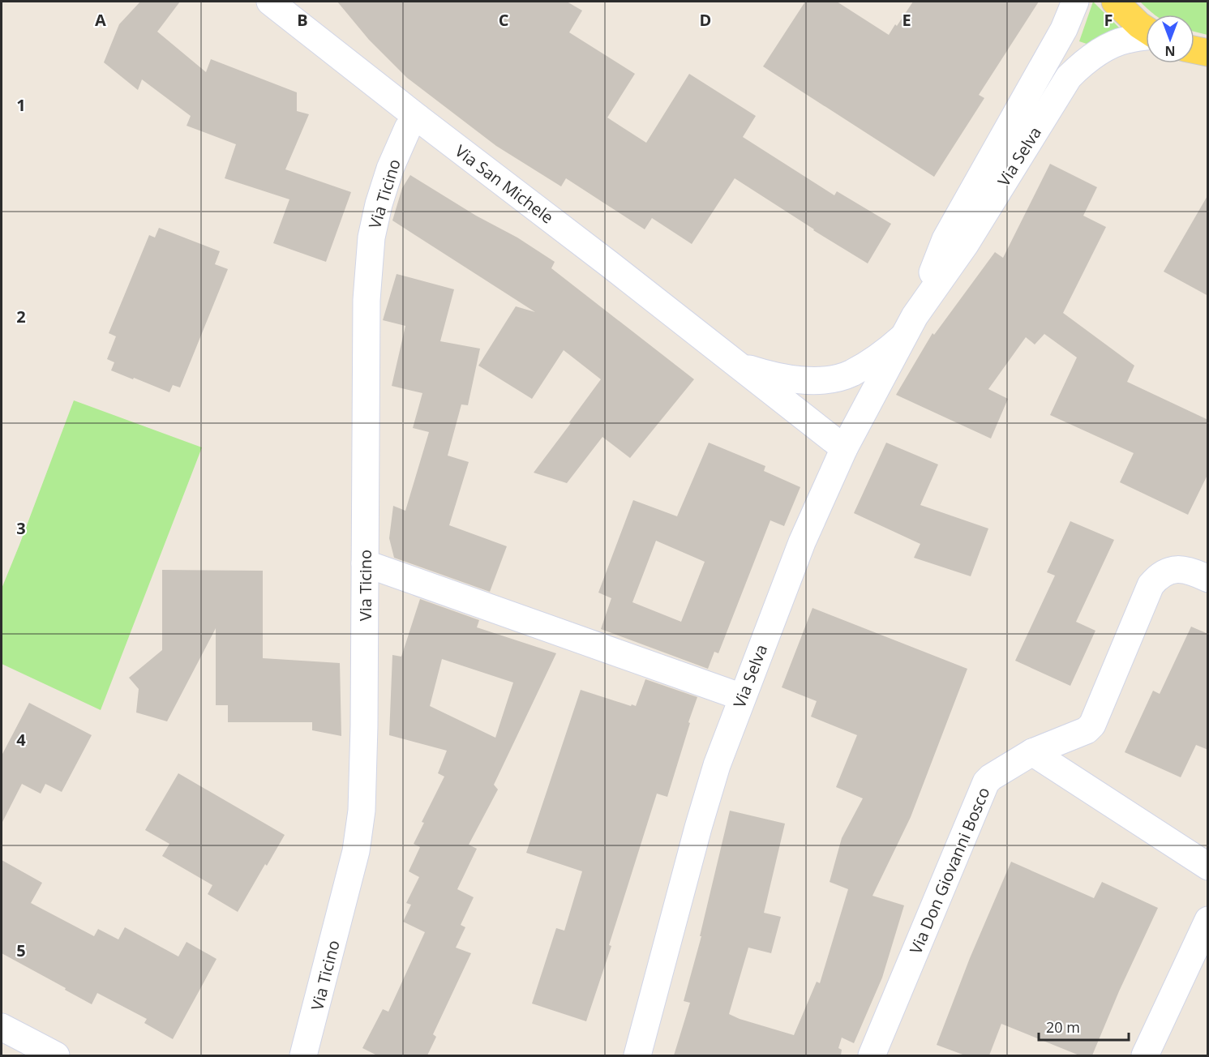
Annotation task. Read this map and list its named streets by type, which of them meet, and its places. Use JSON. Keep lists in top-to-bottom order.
{
  "streets": {
    "street": [
      "Via Selva",
      "Via San Michele",
      "Via Ticino",
      "Via Don Giovanni Bosco"
    ]
  },
  "crossings": [
    ["Via Selva", "Via San Michele"],
    ["Via San Michele", "Via Ticino"]
  ],
  "scale_bar": "20 m",
  "north": "bottom",
  "grid": {
    "columns": [
      "A",
      "B",
      "C",
      "D",
      "E",
      "F"
    ],
    "rows": [
      "1",
      "2",
      "3",
      "4",
      "5"
    ]
  }
}
